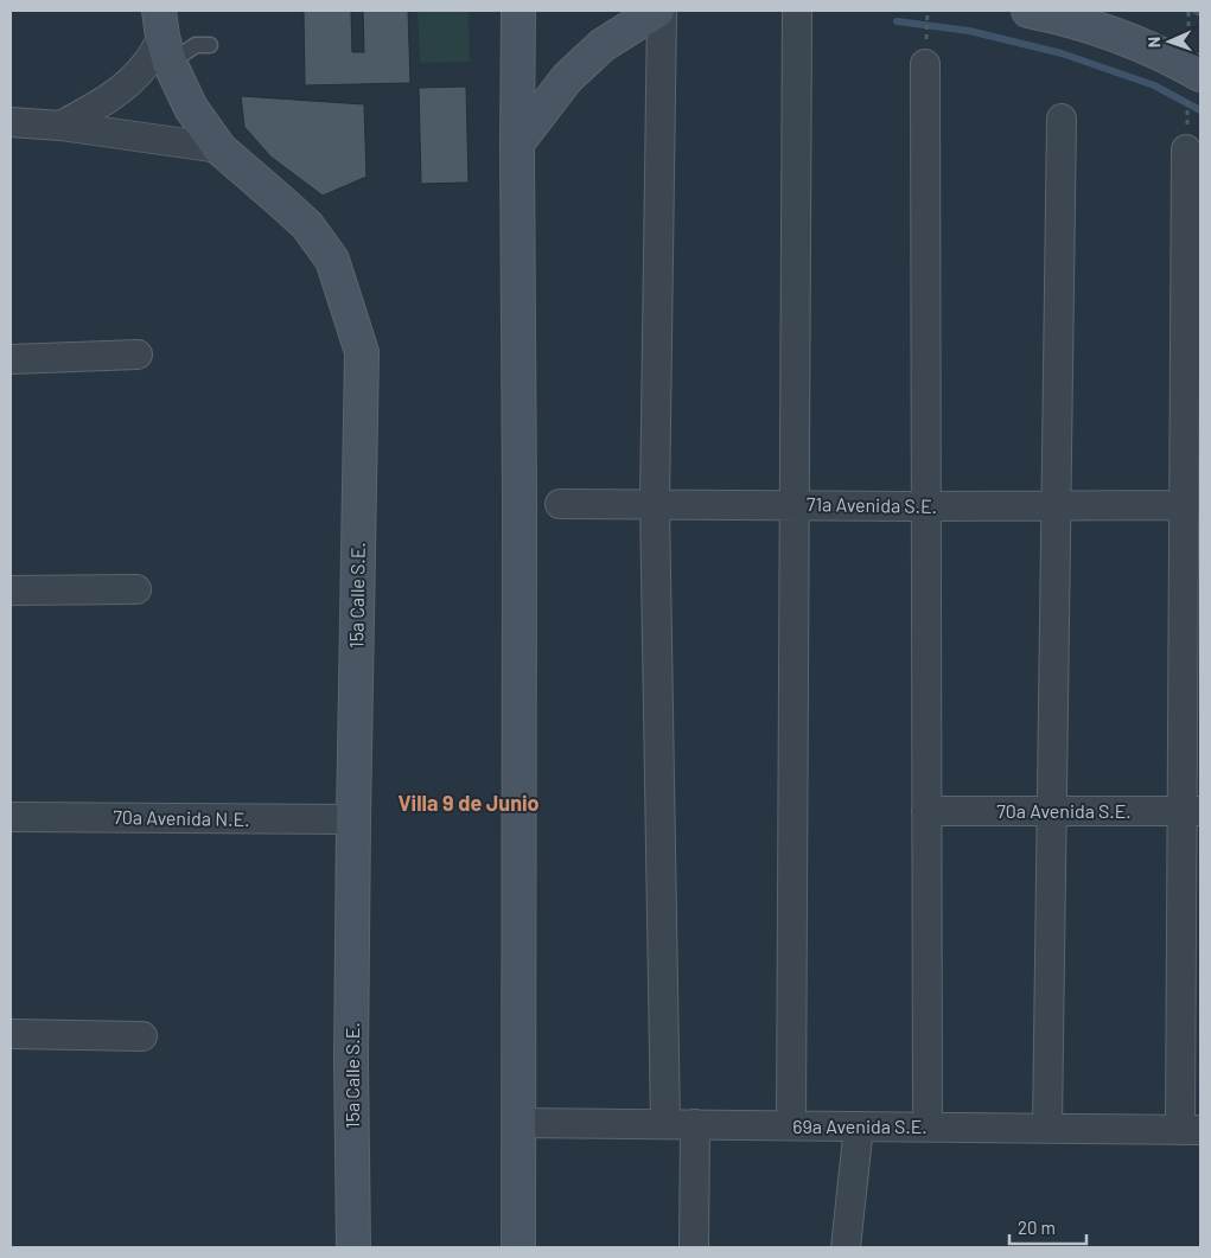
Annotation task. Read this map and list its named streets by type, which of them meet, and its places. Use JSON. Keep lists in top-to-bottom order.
{
  "streets": {
    "street": [
      "71a Avenida S.E.",
      "15a Calle S.E.",
      "70a Avenida S.E.",
      "70a Avenida N.E.",
      "69a Avenida S.E."
    ]
  },
  "crossings": [
    ["15a Calle S.E.", "70a Avenida N.E."]
  ],
  "districts": ["Villa 9 de Junio"],
  "scale_bar": "20 m",
  "north": "left"
}
